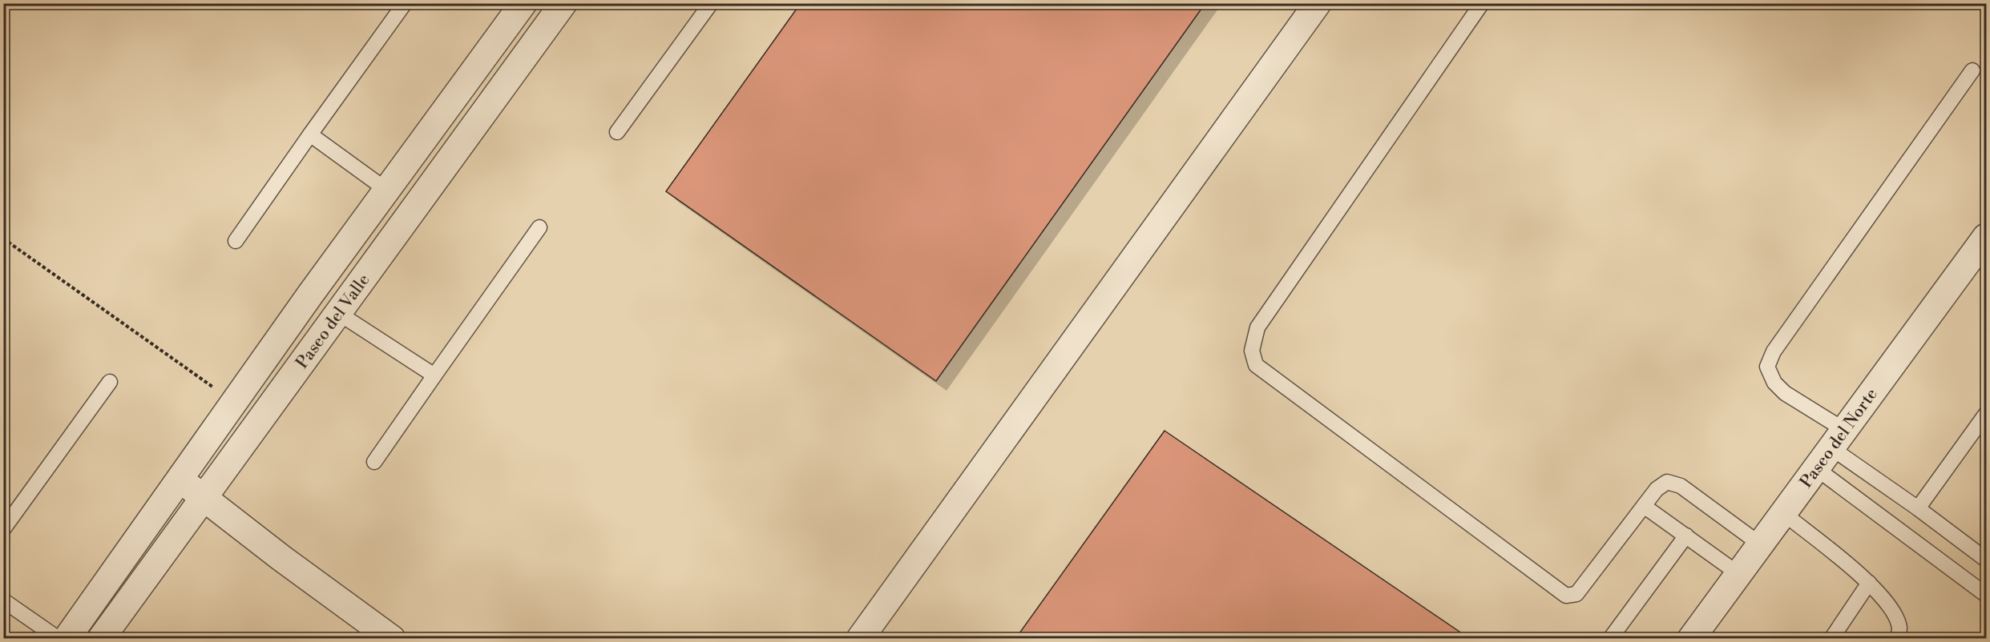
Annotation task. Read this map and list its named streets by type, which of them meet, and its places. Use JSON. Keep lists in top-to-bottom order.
{
  "streets": {
    "street": ["Paseo del Valle", "Paseo del Norte"]
  }
}
